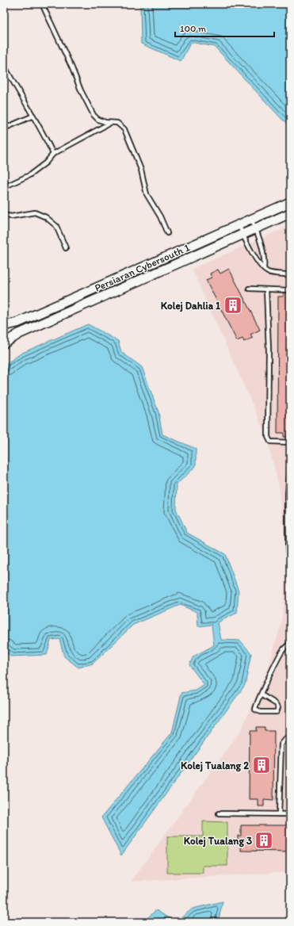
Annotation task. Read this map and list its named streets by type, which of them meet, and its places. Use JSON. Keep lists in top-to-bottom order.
{
  "streets": {
    "street": ["Persiaran Cybersouth 1"]
  },
  "places": {
    "building": ["Kolej Dahlia 1", "Kolej Tualang 2", "Kolej Tualang 3"]
  },
  "scale_bar": "100 m"
}
